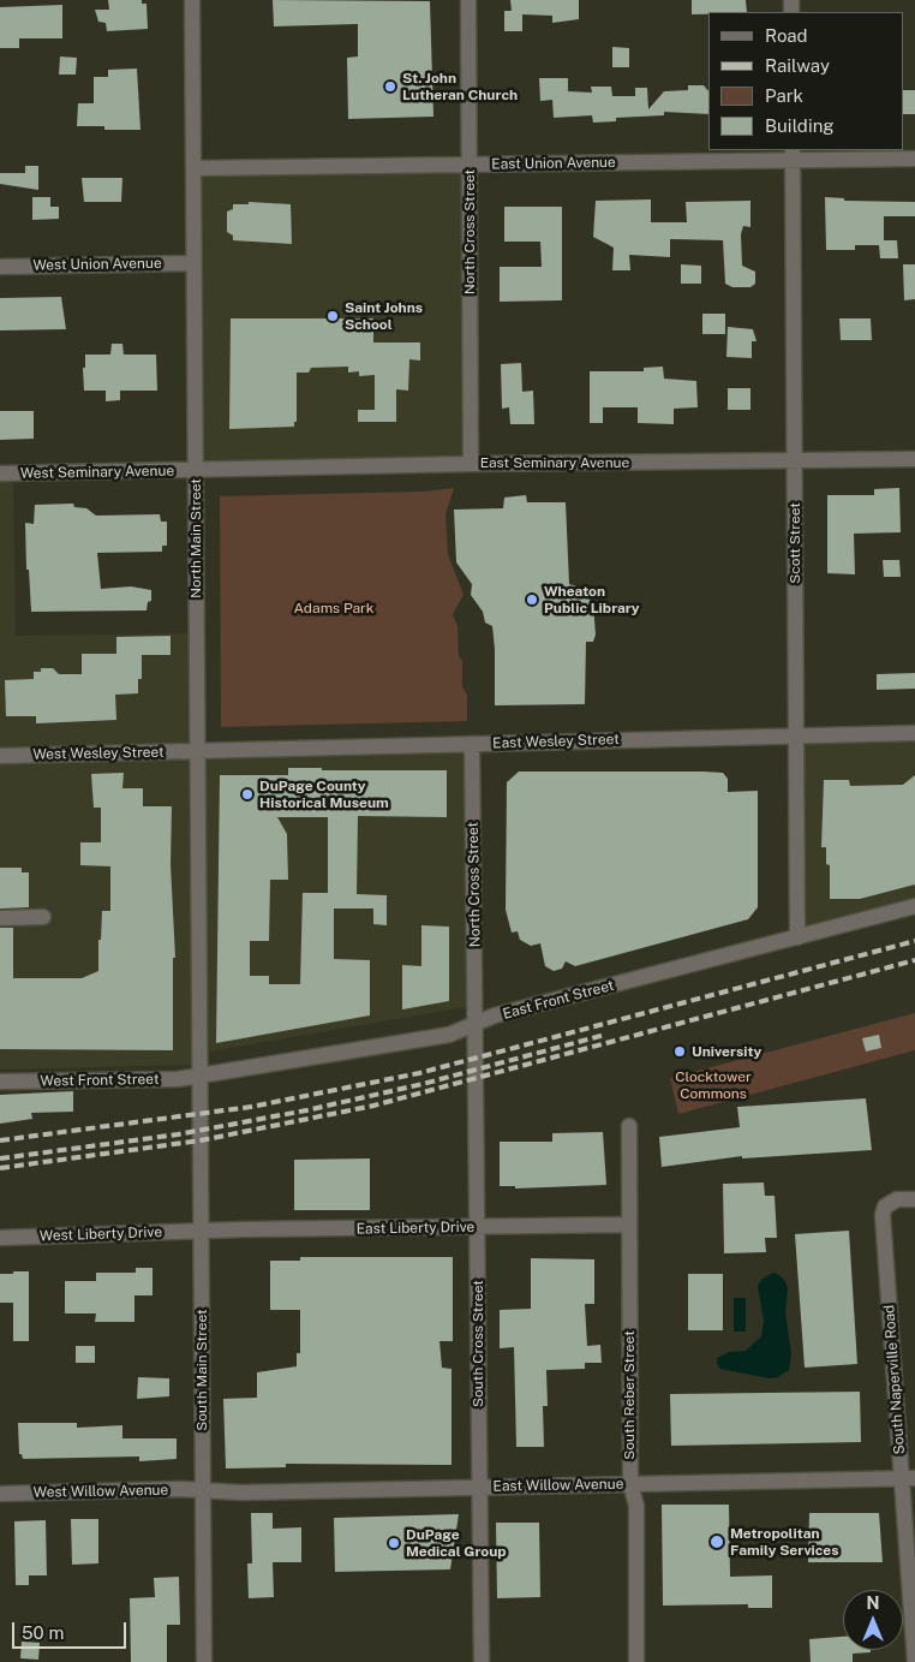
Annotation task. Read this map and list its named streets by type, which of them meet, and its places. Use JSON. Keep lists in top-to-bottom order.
{
  "streets": {
    "street": [
      "East Union Avenue",
      "North Cross Street",
      "West Union Avenue",
      "East Seminary Avenue",
      "West Seminary Avenue",
      "North Main Street",
      "Scott Street",
      "East Wesley Street",
      "West Wesley Street",
      "East Front Street",
      "West Front Street",
      "East Liberty Drive",
      "West Liberty Drive",
      "South Cross Street",
      "South Main Street",
      "South Naperville Road",
      "South Reber Street",
      "East Willow Avenue",
      "West Willow Avenue"
    ]
  },
  "crossings": [
    ["East Union Avenue", "North Cross Street"],
    ["East Union Avenue", "North Main Street"],
    ["East Union Avenue", "Scott Street"],
    ["North Cross Street", "East Seminary Avenue"],
    ["North Cross Street", "East Wesley Street"],
    ["North Cross Street", "East Front Street"],
    ["North Cross Street", "South Cross Street"],
    ["West Union Avenue", "North Main Street"],
    ["East Seminary Avenue", "West Seminary Avenue"],
    ["East Seminary Avenue", "North Main Street"],
    ["East Seminary Avenue", "Scott Street"],
    ["West Seminary Avenue", "North Main Street"],
    ["North Main Street", "East Wesley Street"],
    ["North Main Street", "West Wesley Street"],
    ["North Main Street", "East Front Street"],
    ["North Main Street", "West Front Street"],
    ["North Main Street", "South Main Street"],
    ["Scott Street", "East Wesley Street"],
    ["Scott Street", "East Front Street"],
    ["East Wesley Street", "West Wesley Street"],
    ["East Front Street", "West Front Street"],
    ["East Front Street", "South Cross Street"],
    ["East Front Street", "South Main Street"],
    ["West Front Street", "South Main Street"],
    ["East Liberty Drive", "West Liberty Drive"],
    ["East Liberty Drive", "South Cross Street"],
    ["East Liberty Drive", "South Main Street"],
    ["East Liberty Drive", "South Reber Street"],
    ["West Liberty Drive", "South Main Street"],
    ["South Cross Street", "East Willow Avenue"],
    ["South Main Street", "East Willow Avenue"],
    ["South Main Street", "West Willow Avenue"],
    ["South Naperville Road", "East Willow Avenue"],
    ["South Reber Street", "East Willow Avenue"],
    ["East Willow Avenue", "West Willow Avenue"]
  ],
  "parks": ["Adams Park", "Clocktower Commons"],
  "places": [
    "St. John Lutheran Church",
    "Saint Johns School",
    "Wheaton Public Library",
    "DuPage County Historical Museum",
    "University",
    "Metropolitan Family Services",
    "DuPage Medical Group"
  ],
  "legend": [
    "Road",
    "Railway",
    "Park",
    "Building"
  ],
  "scale_bar": "50 m",
  "north": "top"
}
